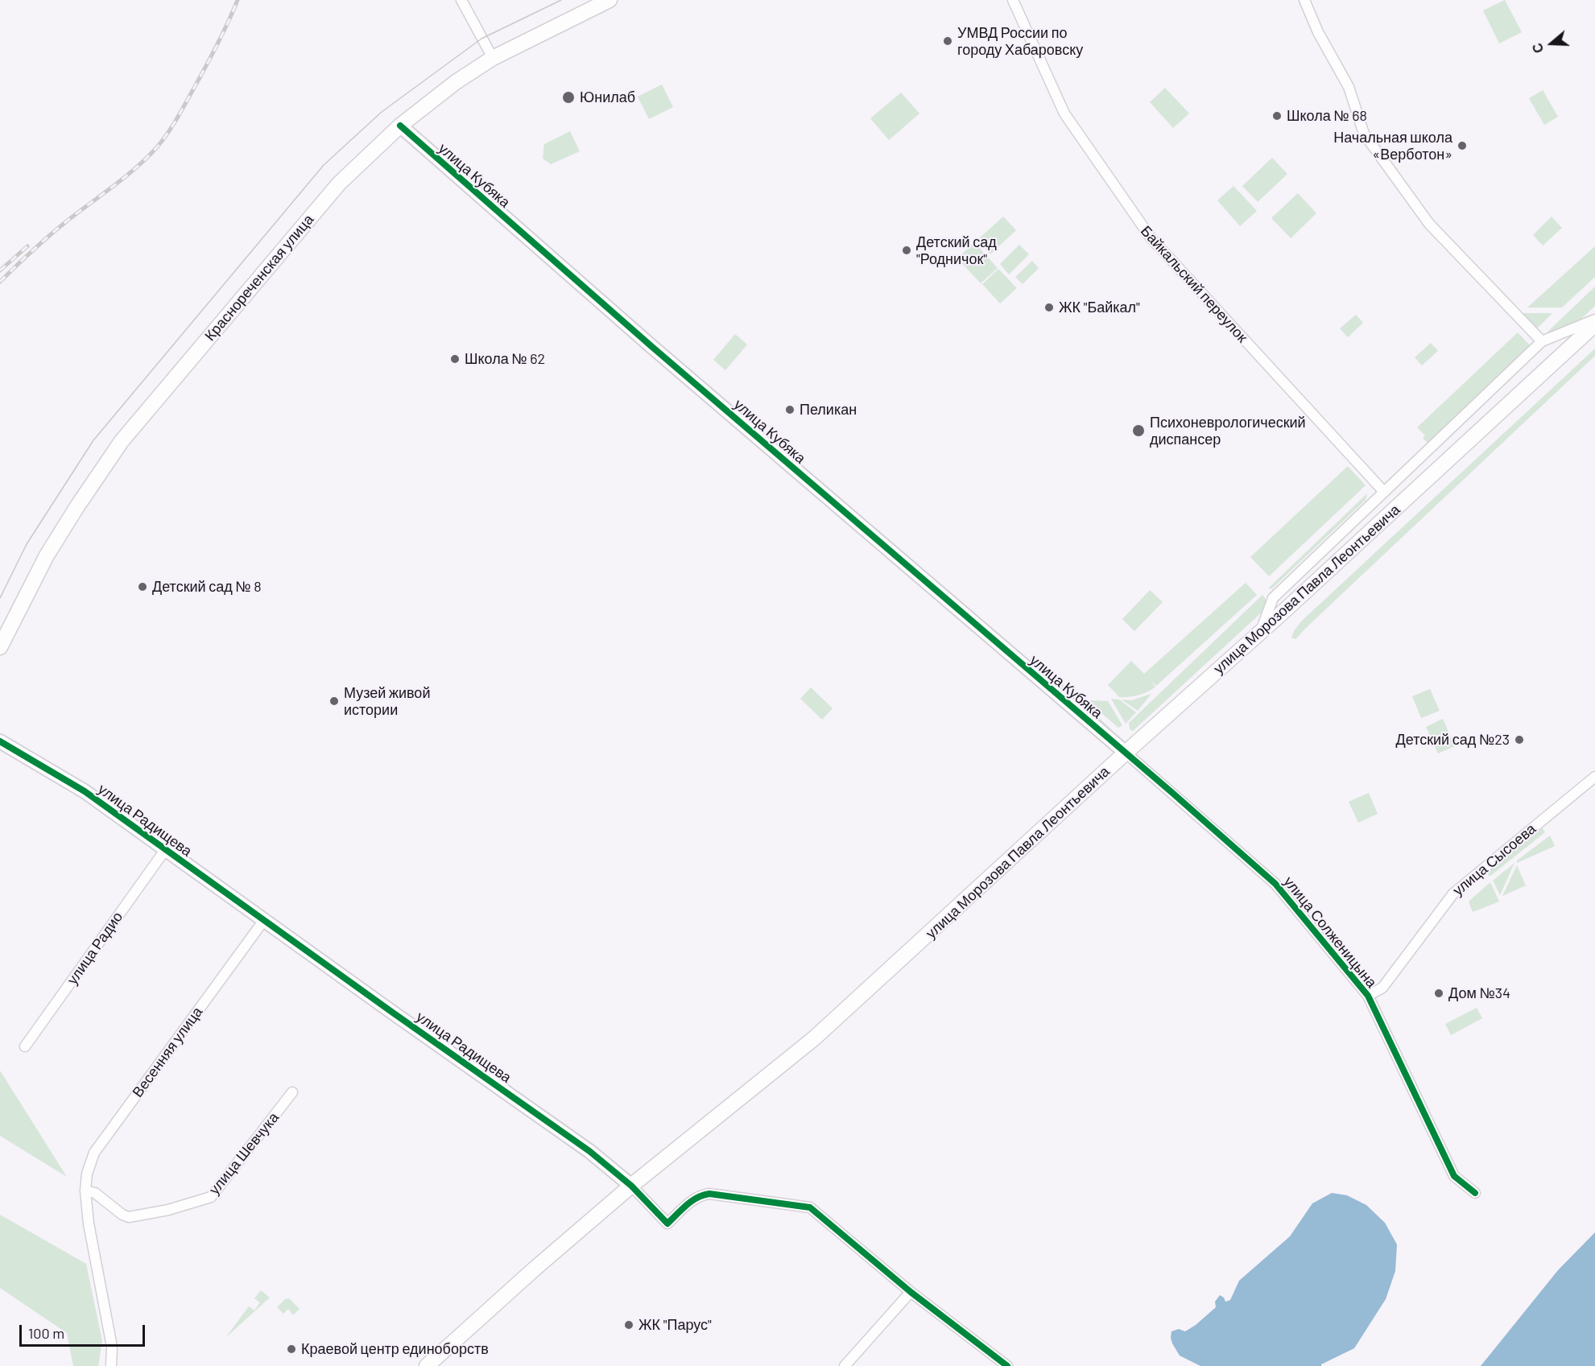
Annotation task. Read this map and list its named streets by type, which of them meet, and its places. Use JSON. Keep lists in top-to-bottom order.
{
  "streets": {
    "main road": ["Краснореченская улица", "улица Морозова Павла Леонтьевича"],
    "street": [
      "улица Кубяка",
      "Байкальский переулок",
      "улица Радищева",
      "улица Сысоева",
      "улица Солженицына",
      "улица Радио",
      "Весенняя улица",
      "улица Шевчука"
    ]
  },
  "crossings": [
    ["улица Кубяка", "Краснореченская улица"],
    ["улица Кубяка", "улица Морозова Павла Леонтьевича"],
    ["улица Кубяка", "улица Солженицына"],
    ["улица Морозова Павла Леонтьевича", "улица Радищева"],
    ["улица Морозова Павла Леонтьевича", "улица Солженицына"],
    ["улица Радищева", "улица Радио"],
    ["улица Радищева", "Весенняя улица"],
    ["улица Сысоева", "улица Солженицына"],
    ["Весенняя улица", "улица Шевчука"]
  ],
  "places": [
    "УМВД России по городу Хабаровску",
    "Юнилаб",
    "Школа № 68",
    "Начальная школа «Верботон»",
    "Детский сад \"Родничок\"",
    "ЖК \"Байкал\"",
    "Школа № 62",
    "Пеликан",
    "Психоневрологический диспансер",
    "Детский сад № 8",
    "Музей живой истории",
    "Детский сад №23",
    "Дом №34",
    "ЖК \"Парус\"",
    "Краевой центр единоборств"
  ],
  "scale_bar": "100 m",
  "north": "left"
}
